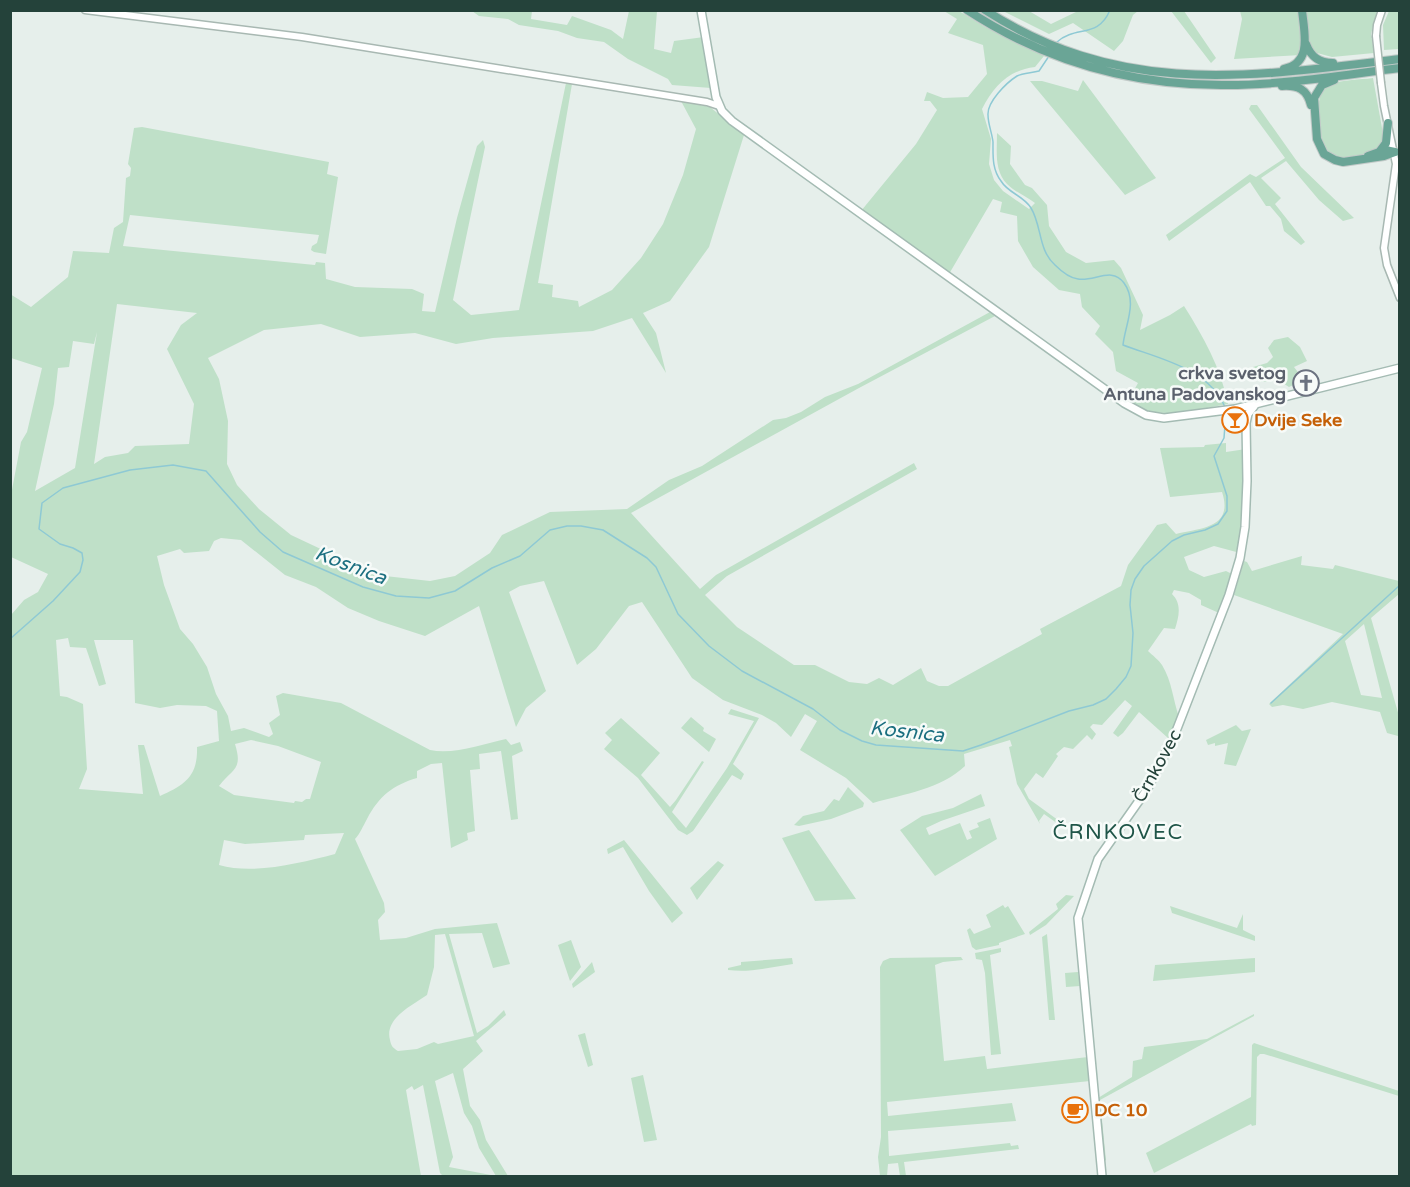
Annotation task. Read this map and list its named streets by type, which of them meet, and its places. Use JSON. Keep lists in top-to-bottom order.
{
  "streets": {
    "main road": ["Črnkovec"]
  },
  "districts": ["ČRNKOVEC"],
  "water": ["Kosnica"],
  "places": {
    "church": ["crkva svetog Antuna Padovanskog"],
    "bar": ["Dvije Seke"],
    "cafe": ["DC 10"]
  }
}
